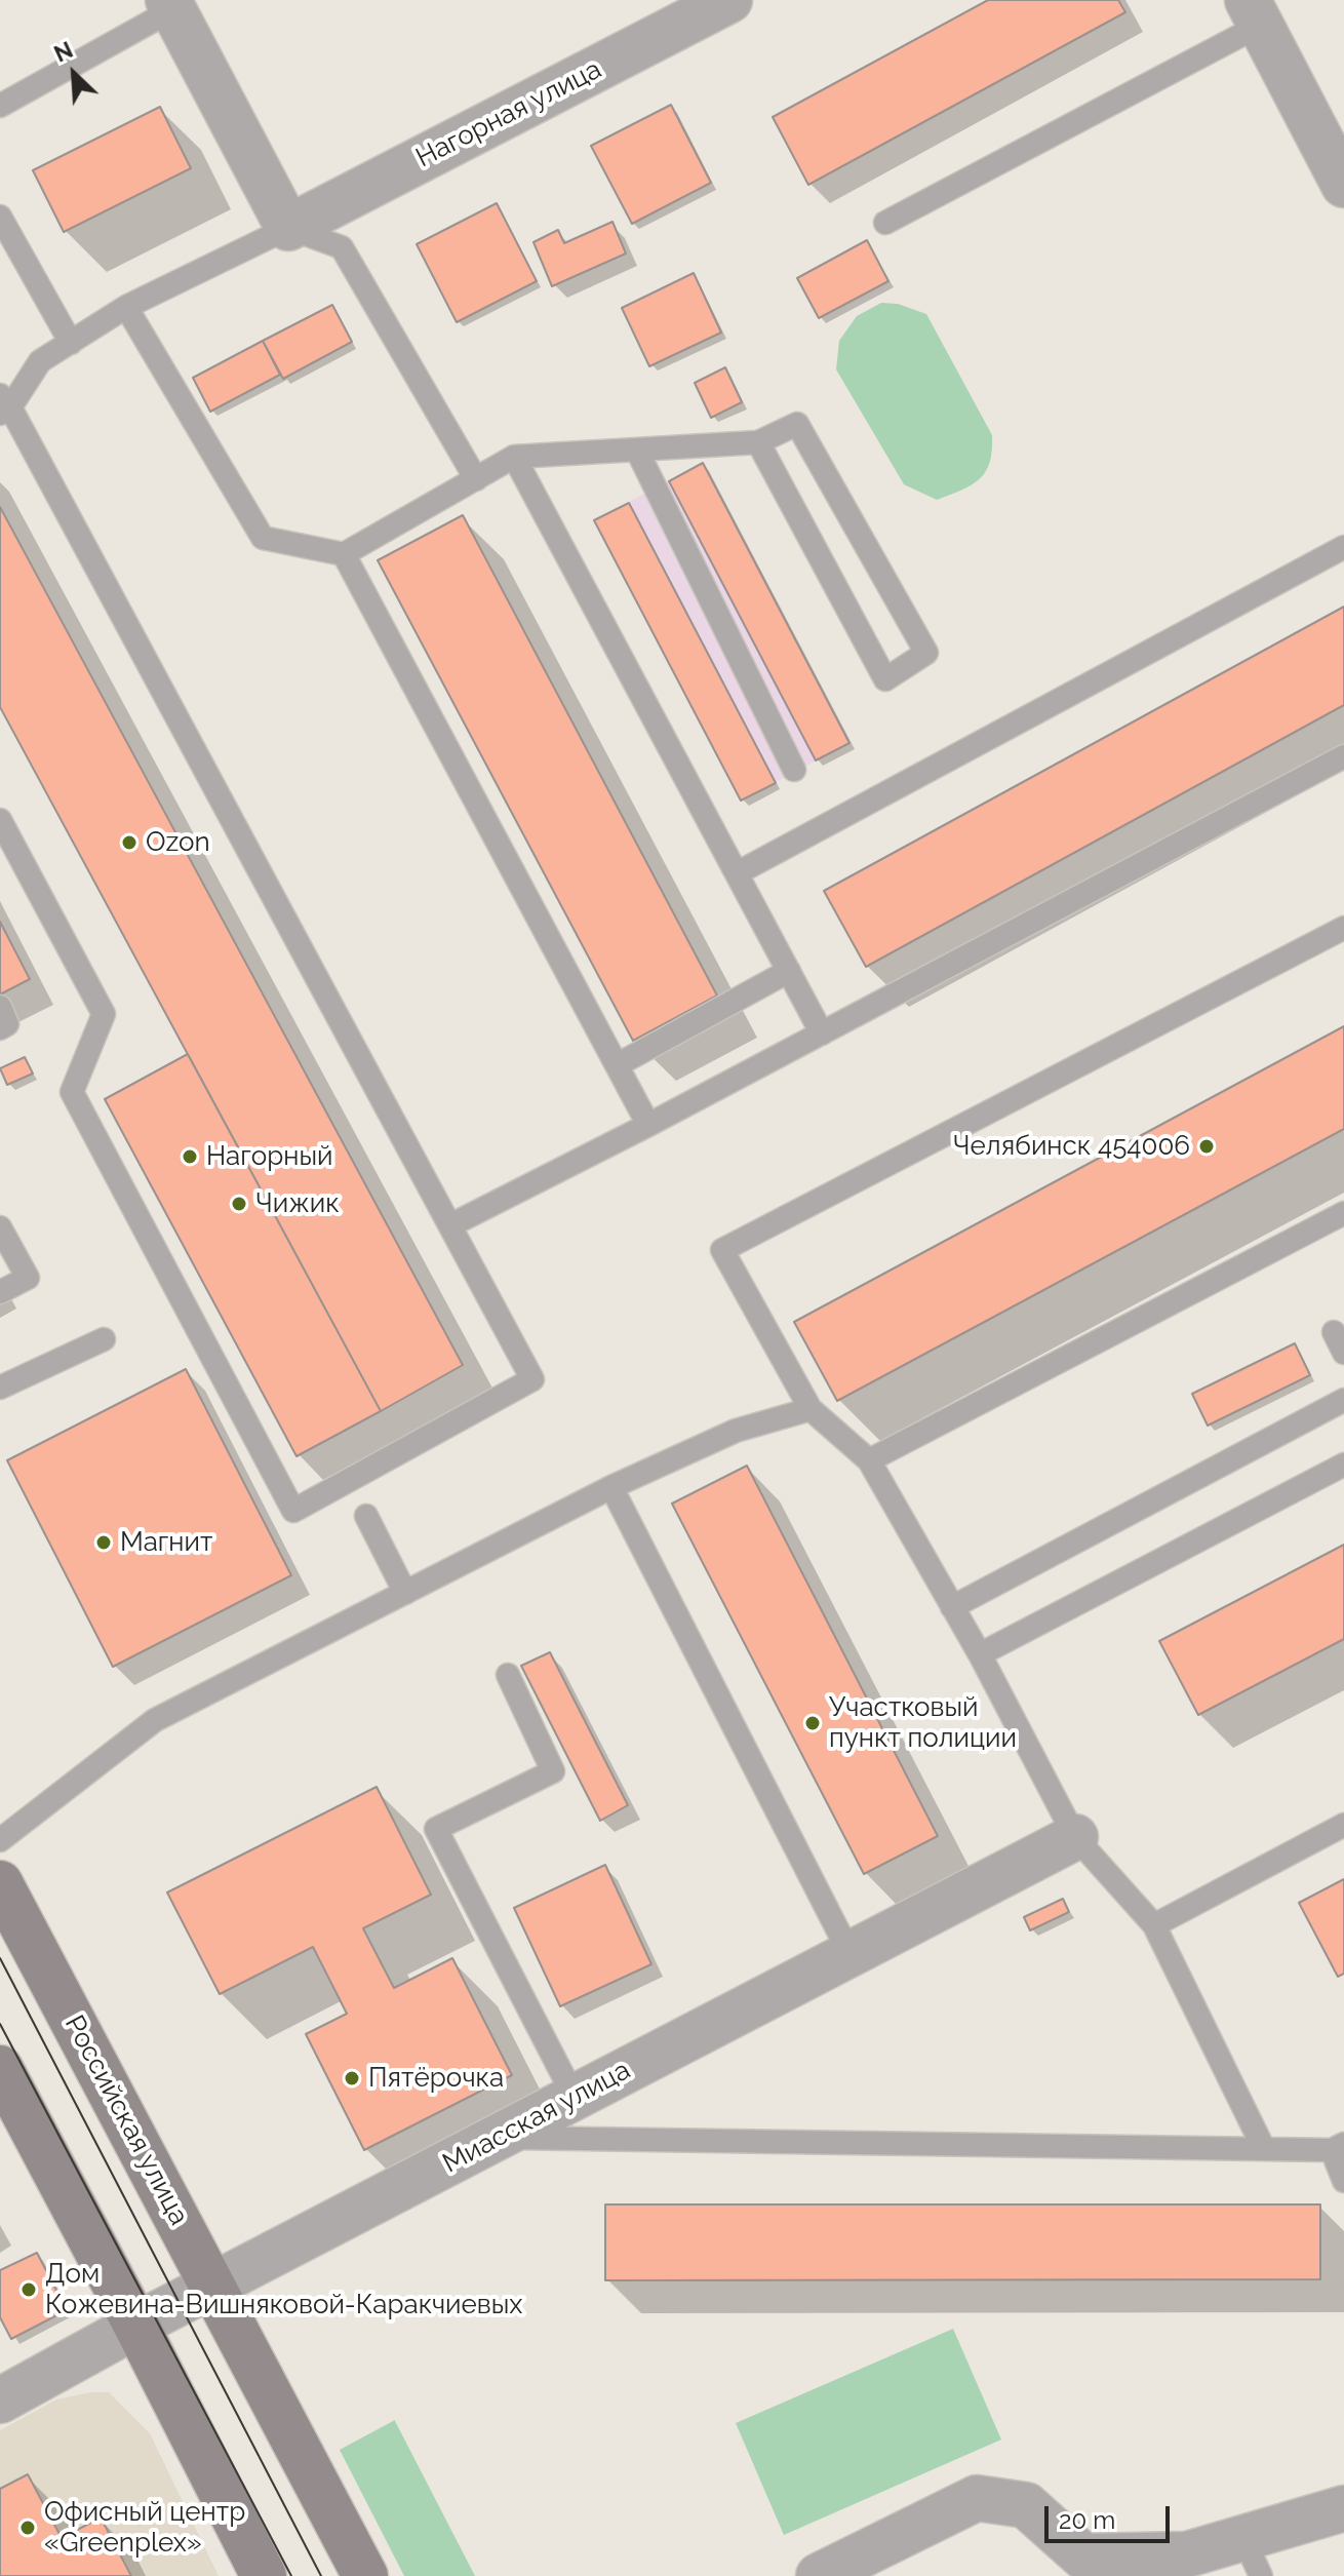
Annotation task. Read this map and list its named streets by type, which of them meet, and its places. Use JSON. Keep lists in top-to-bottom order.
{
  "streets": {
    "main road": ["Российская улица"],
    "street": ["Нагорная улица", "Миасская улица"]
  },
  "crossings": [
    ["Миасская улица", "Российская улица"]
  ],
  "places": [
    "Ozon",
    "Челябинск 454006",
    "Нагорный",
    "Чижик",
    "Магнит",
    "Участковый пункт полиции",
    "Пятёрочка",
    "Дом Кожевина-Вишняковой-Каракчиевых",
    "Офисный центр «Greenplex»"
  ],
  "scale_bar": "20 m",
  "north": "top left"
}
